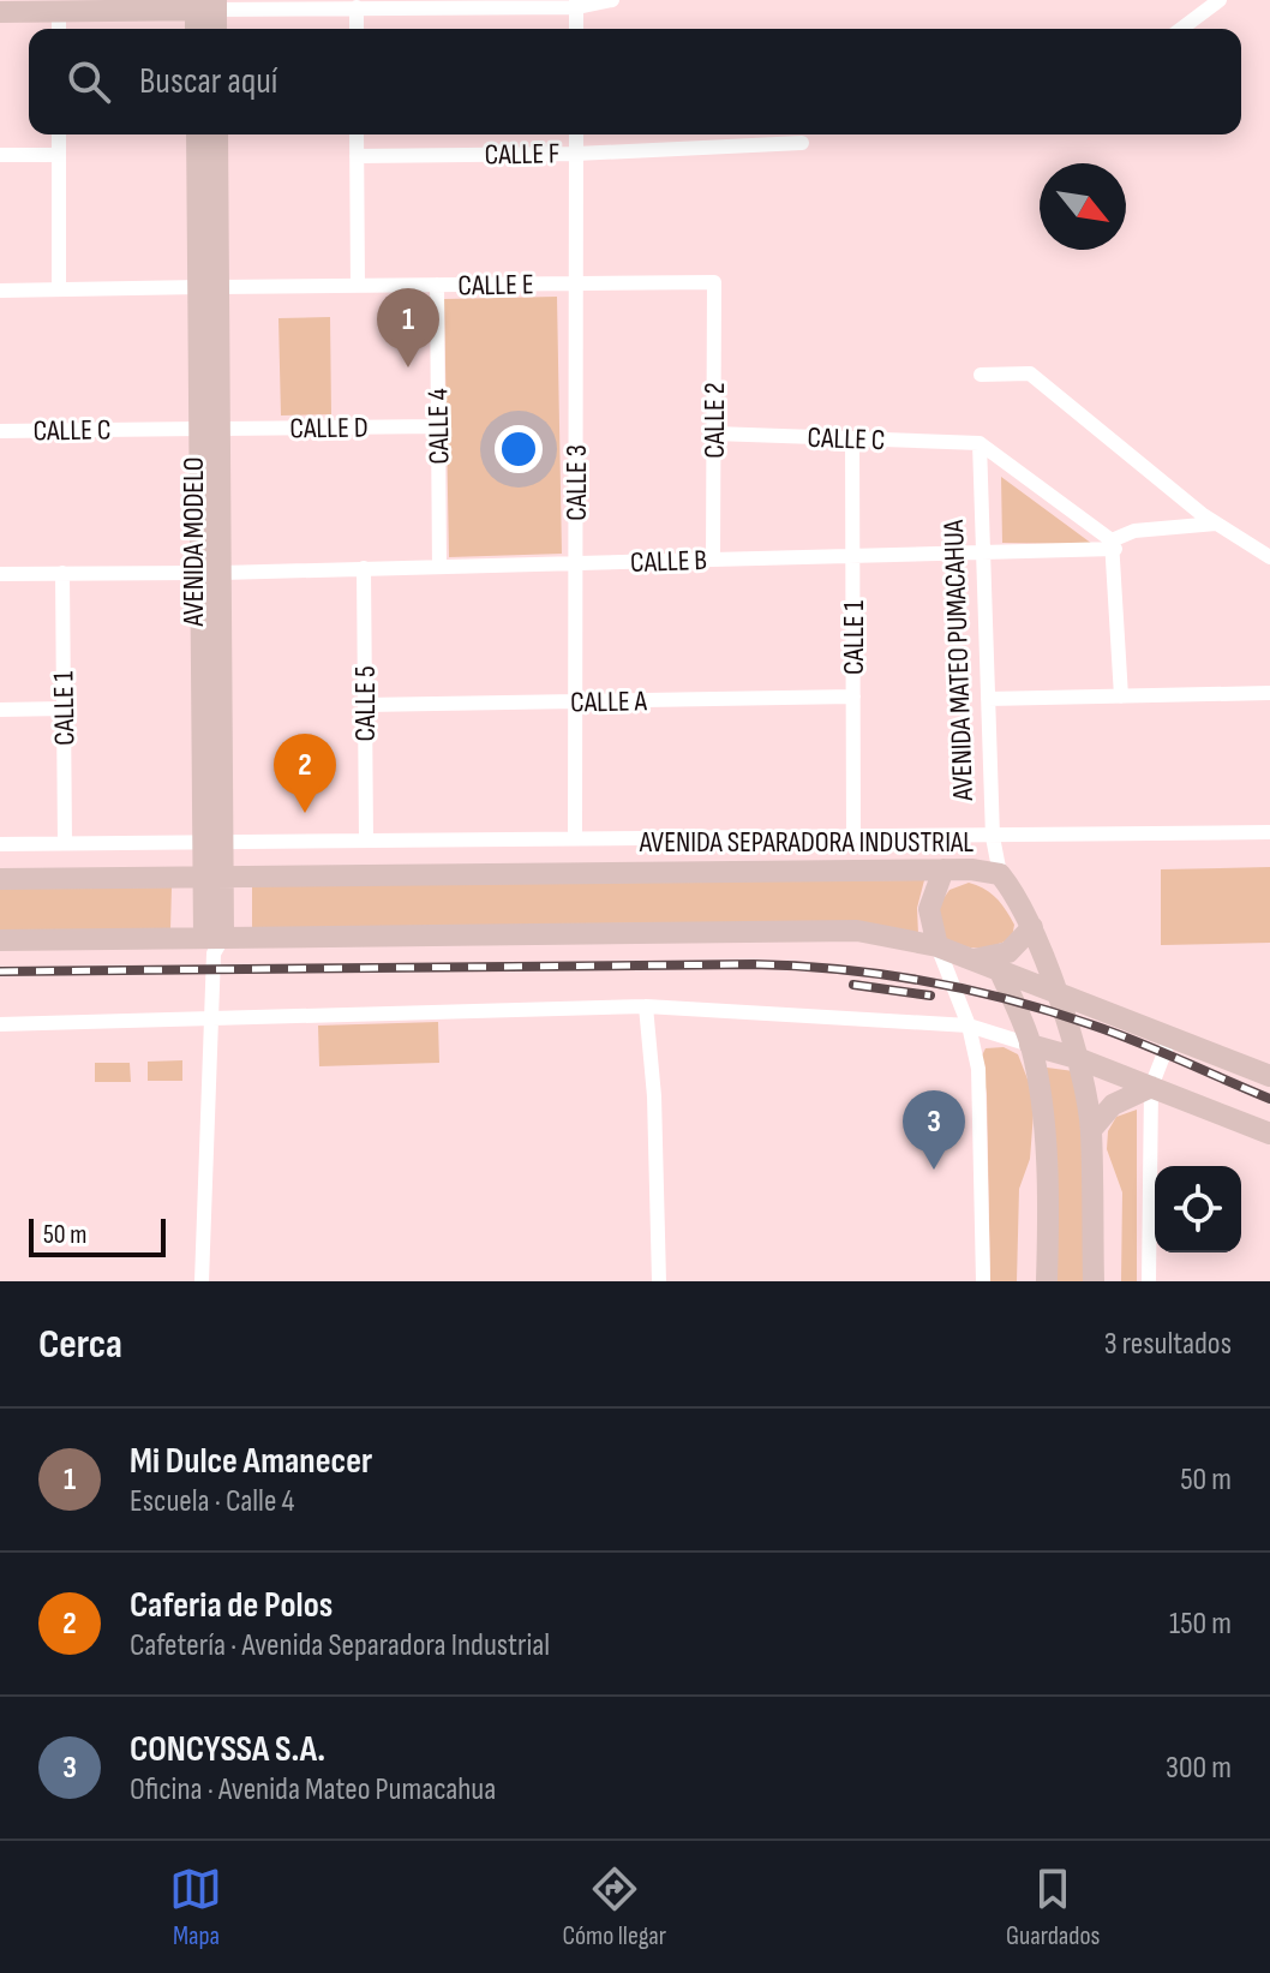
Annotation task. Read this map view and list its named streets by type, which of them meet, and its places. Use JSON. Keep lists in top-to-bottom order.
{
  "streets": {
    "main road": ["AVENIDA MODELO", "AVENIDA SEPARADORA INDUSTRIAL"],
    "street": [
      "CALLE F",
      "CALLE E",
      "CALLE 2",
      "CALLE 4",
      "CALLE D",
      "CALLE C",
      "CALLE 3",
      "CALLE B",
      "CALLE 1",
      "AVENIDA MATEO PUMACAHUA",
      "CALLE A",
      "CALLE 5"
    ]
  },
  "crossings": [
    ["CALLE F", "CALLE 3"],
    ["CALLE E", "CALLE 2"],
    ["CALLE E", "CALLE 4"],
    ["CALLE E", "CALLE 3"],
    ["CALLE E", "AVENIDA MODELO"],
    ["CALLE 2", "CALLE C"],
    ["CALLE 2", "CALLE B"],
    ["CALLE 4", "CALLE D"],
    ["CALLE 4", "CALLE B"],
    ["CALLE D", "CALLE C"],
    ["CALLE D", "AVENIDA MODELO"],
    ["CALLE C", "AVENIDA MODELO"],
    ["CALLE C", "CALLE 1"],
    ["CALLE C", "AVENIDA MATEO PUMACAHUA"],
    ["CALLE 3", "CALLE B"],
    ["CALLE 3", "CALLE A"],
    ["CALLE 3", "AVENIDA SEPARADORA INDUSTRIAL"],
    ["AVENIDA MODELO", "CALLE B"],
    ["AVENIDA MODELO", "AVENIDA SEPARADORA INDUSTRIAL"],
    ["CALLE B", "CALLE 1"],
    ["CALLE B", "AVENIDA MATEO PUMACAHUA"],
    ["CALLE B", "CALLE 5"],
    ["CALLE 1", "CALLE A"],
    ["CALLE 1", "AVENIDA SEPARADORA INDUSTRIAL"],
    ["AVENIDA MATEO PUMACAHUA", "AVENIDA SEPARADORA INDUSTRIAL"],
    ["CALLE A", "CALLE 5"],
    ["CALLE 5", "AVENIDA SEPARADORA INDUSTRIAL"]
  ],
  "scale_bar": "50 m",
  "north": "bottom right",
  "page": {
    "search": "Buscar aquí",
    "pins": ["1", "2", "3"],
    "scale": "50 m",
    "heading": ["Cerca", "3 resultados"],
    "list": [
      {
        "mark": "1",
        "name": "Mi Dulce Amanecer",
        "note": "Escuela · Calle 4",
        "value": "50 m"
      },
      {
        "mark": "2",
        "name": "Caferia de Polos",
        "note": "Cafetería · Avenida Separadora Industrial",
        "value": "150 m"
      },
      {
        "mark": "3",
        "name": "CONCYSSA S.A.",
        "note": "Oficina · Avenida Mateo Pumacahua",
        "value": "300 m"
      }
    ],
    "nav": ["Mapa", "Cómo llegar", "Guardados"]
  }
}
